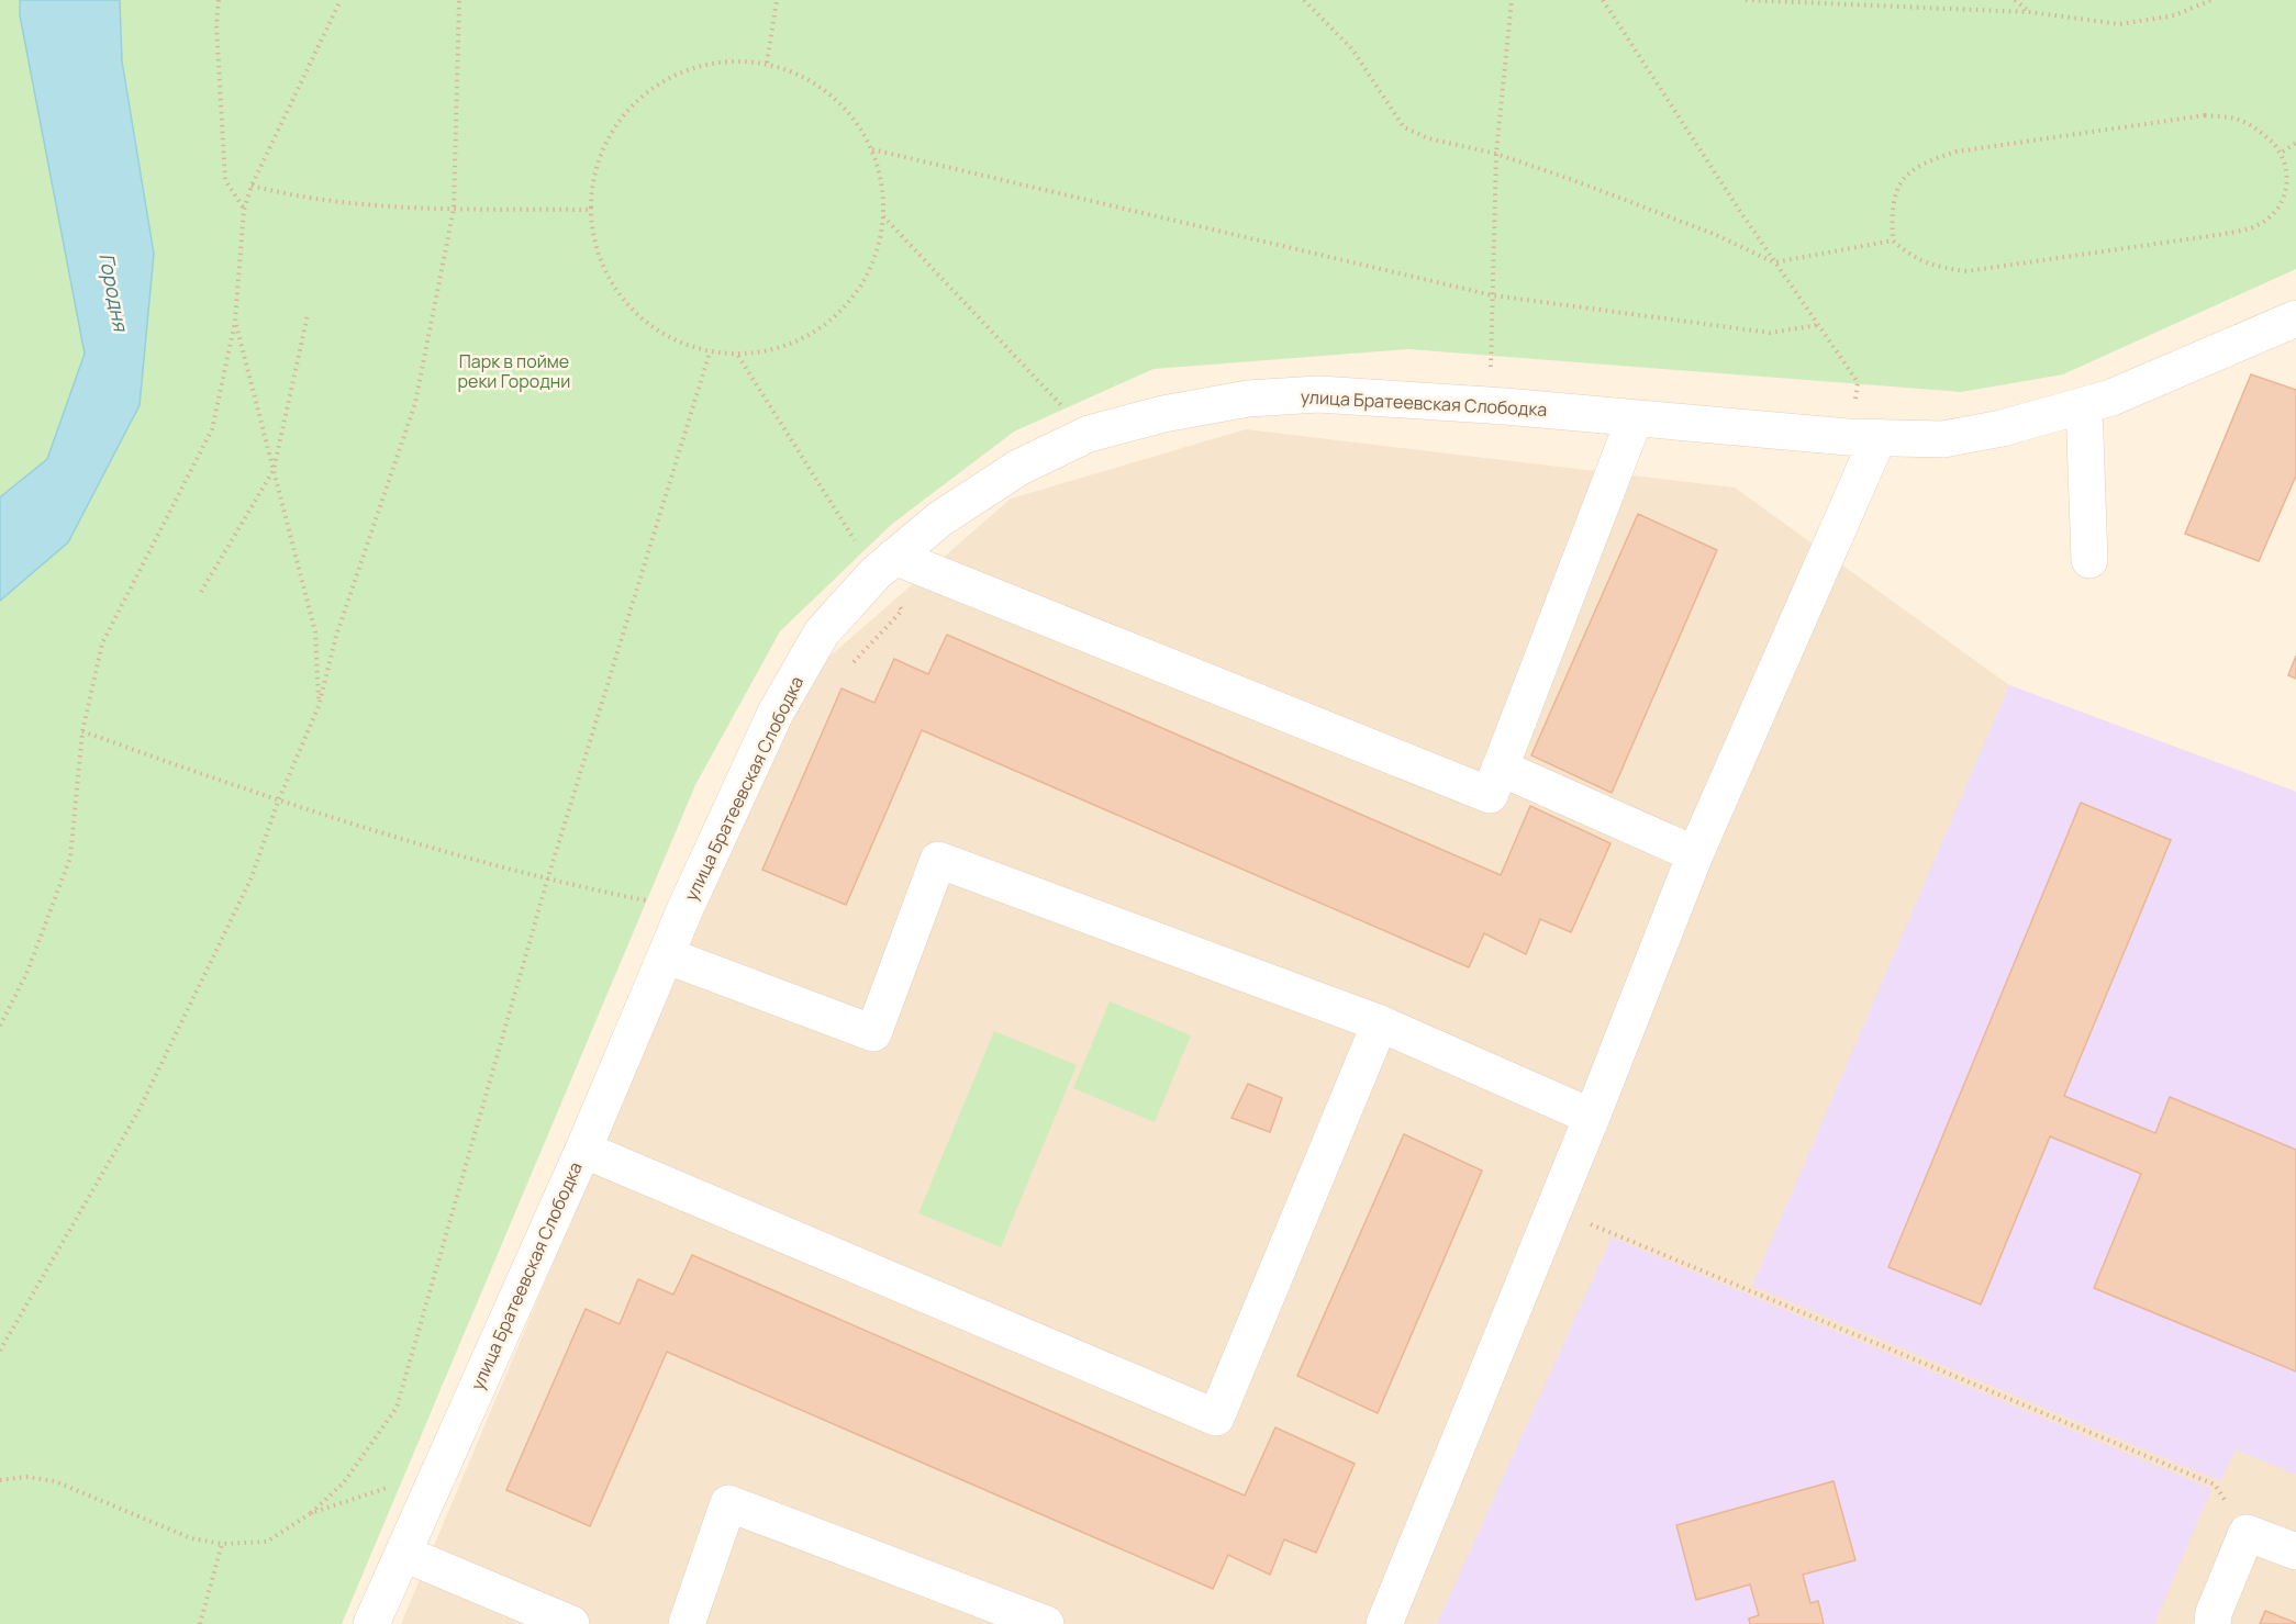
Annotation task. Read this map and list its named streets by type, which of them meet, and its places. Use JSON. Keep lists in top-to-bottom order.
{
  "streets": {
    "street": ["улица Братеевская Слободка"]
  },
  "water": ["Городня"],
  "parks": ["Парк в пойме реки Городни"]
}
